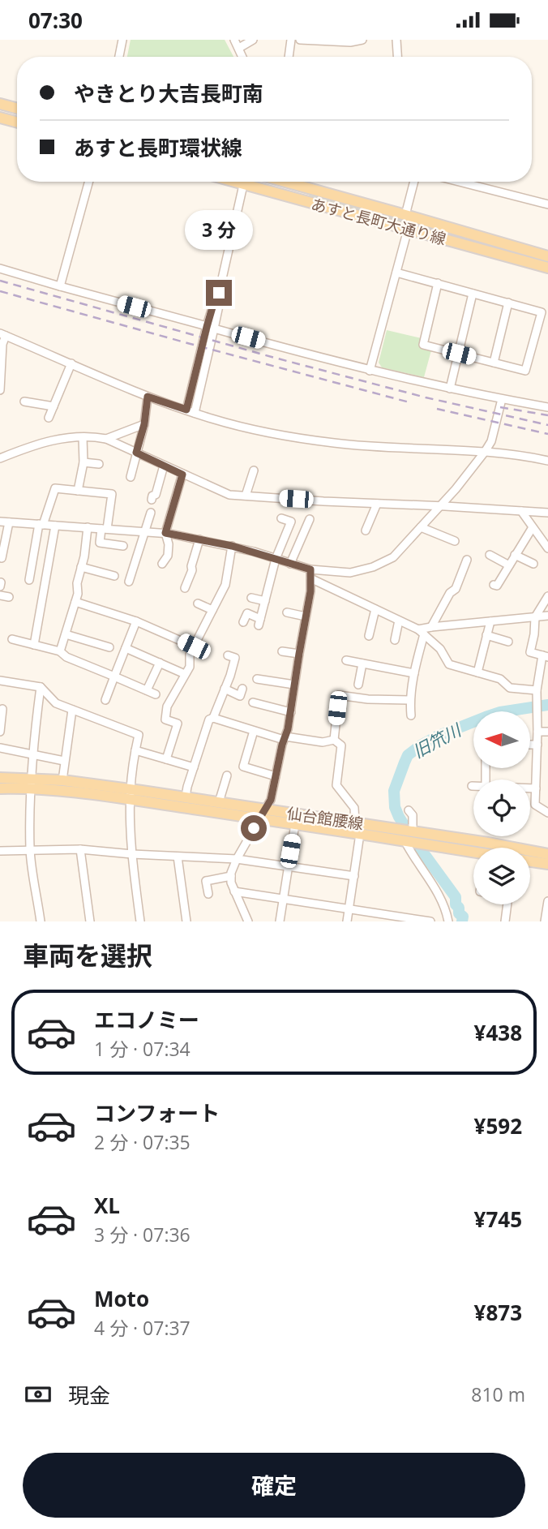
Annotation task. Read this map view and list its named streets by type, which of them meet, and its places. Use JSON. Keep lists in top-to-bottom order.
{
  "streets": {
    "main road": ["あすと長町大通り線", "仙台館腰線"]
  },
  "water": ["旧笊川"],
  "north": "left",
  "page": {
    "status": "07:30",
    "banner": ["やきとり大吉長町南", "あすと長町環状線"],
    "bubble": "3 分",
    "heading": "車両を選択",
    "list": [
      {
        "name": "エコノミー",
        "note": "1 分 · 07:34",
        "value": "¥438"
      },
      {
        "name": "コンフォート",
        "note": "2 分 · 07:35",
        "value": "¥592"
      },
      {
        "name": "XL",
        "note": "3 分 · 07:36",
        "value": "¥745"
      },
      {
        "name": "Moto",
        "note": "4 分 · 07:37",
        "value": "¥873"
      }
    ],
    "pay": ["現金", "810 m"],
    "buttons": "確定"
  }
}
